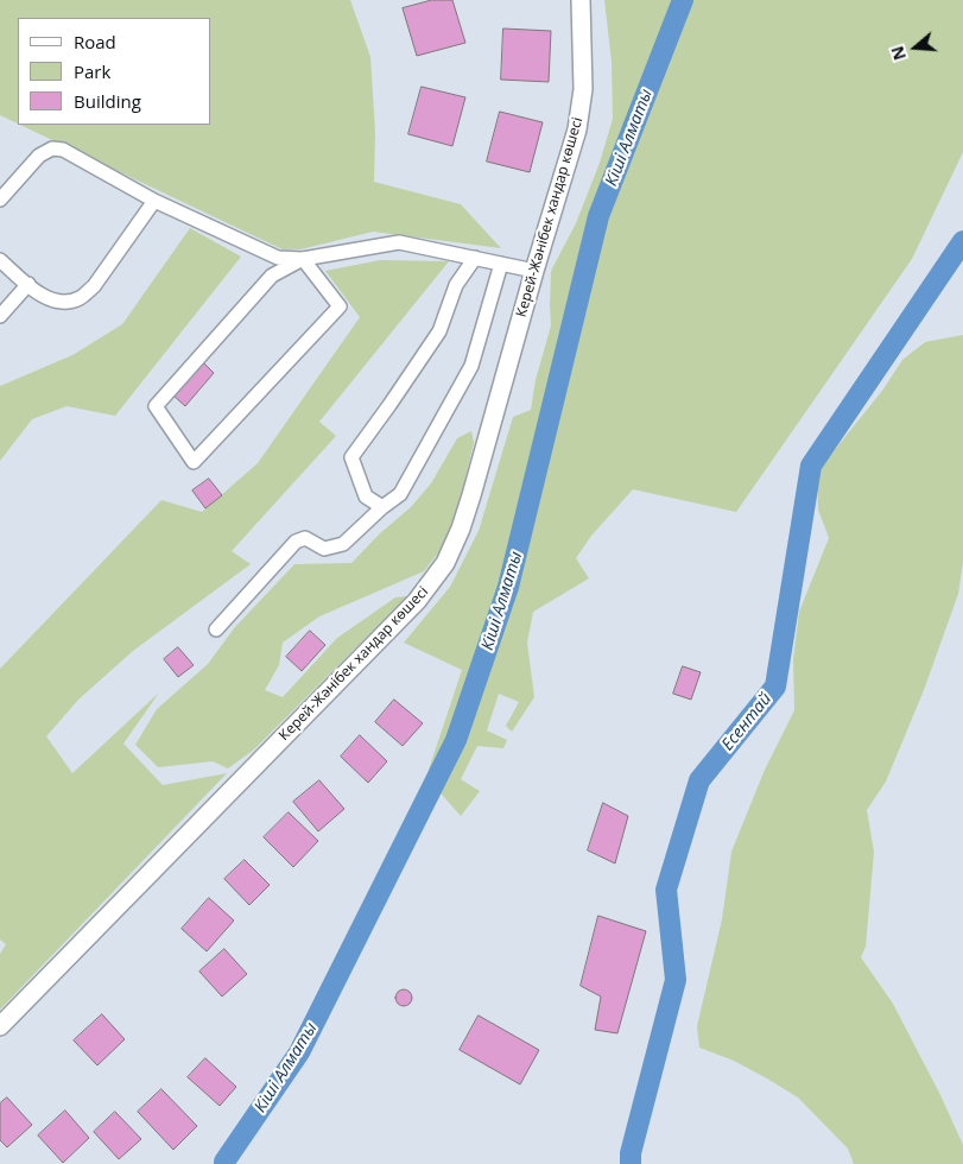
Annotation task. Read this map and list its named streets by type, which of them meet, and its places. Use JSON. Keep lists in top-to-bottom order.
{
  "streets": {
    "main road": ["Керей-Жәнібек хандар көшесі"]
  },
  "water": ["Кіші Алматы", "Есентай"],
  "legend": ["Road", "Park", "Building"],
  "north": "left"
}
